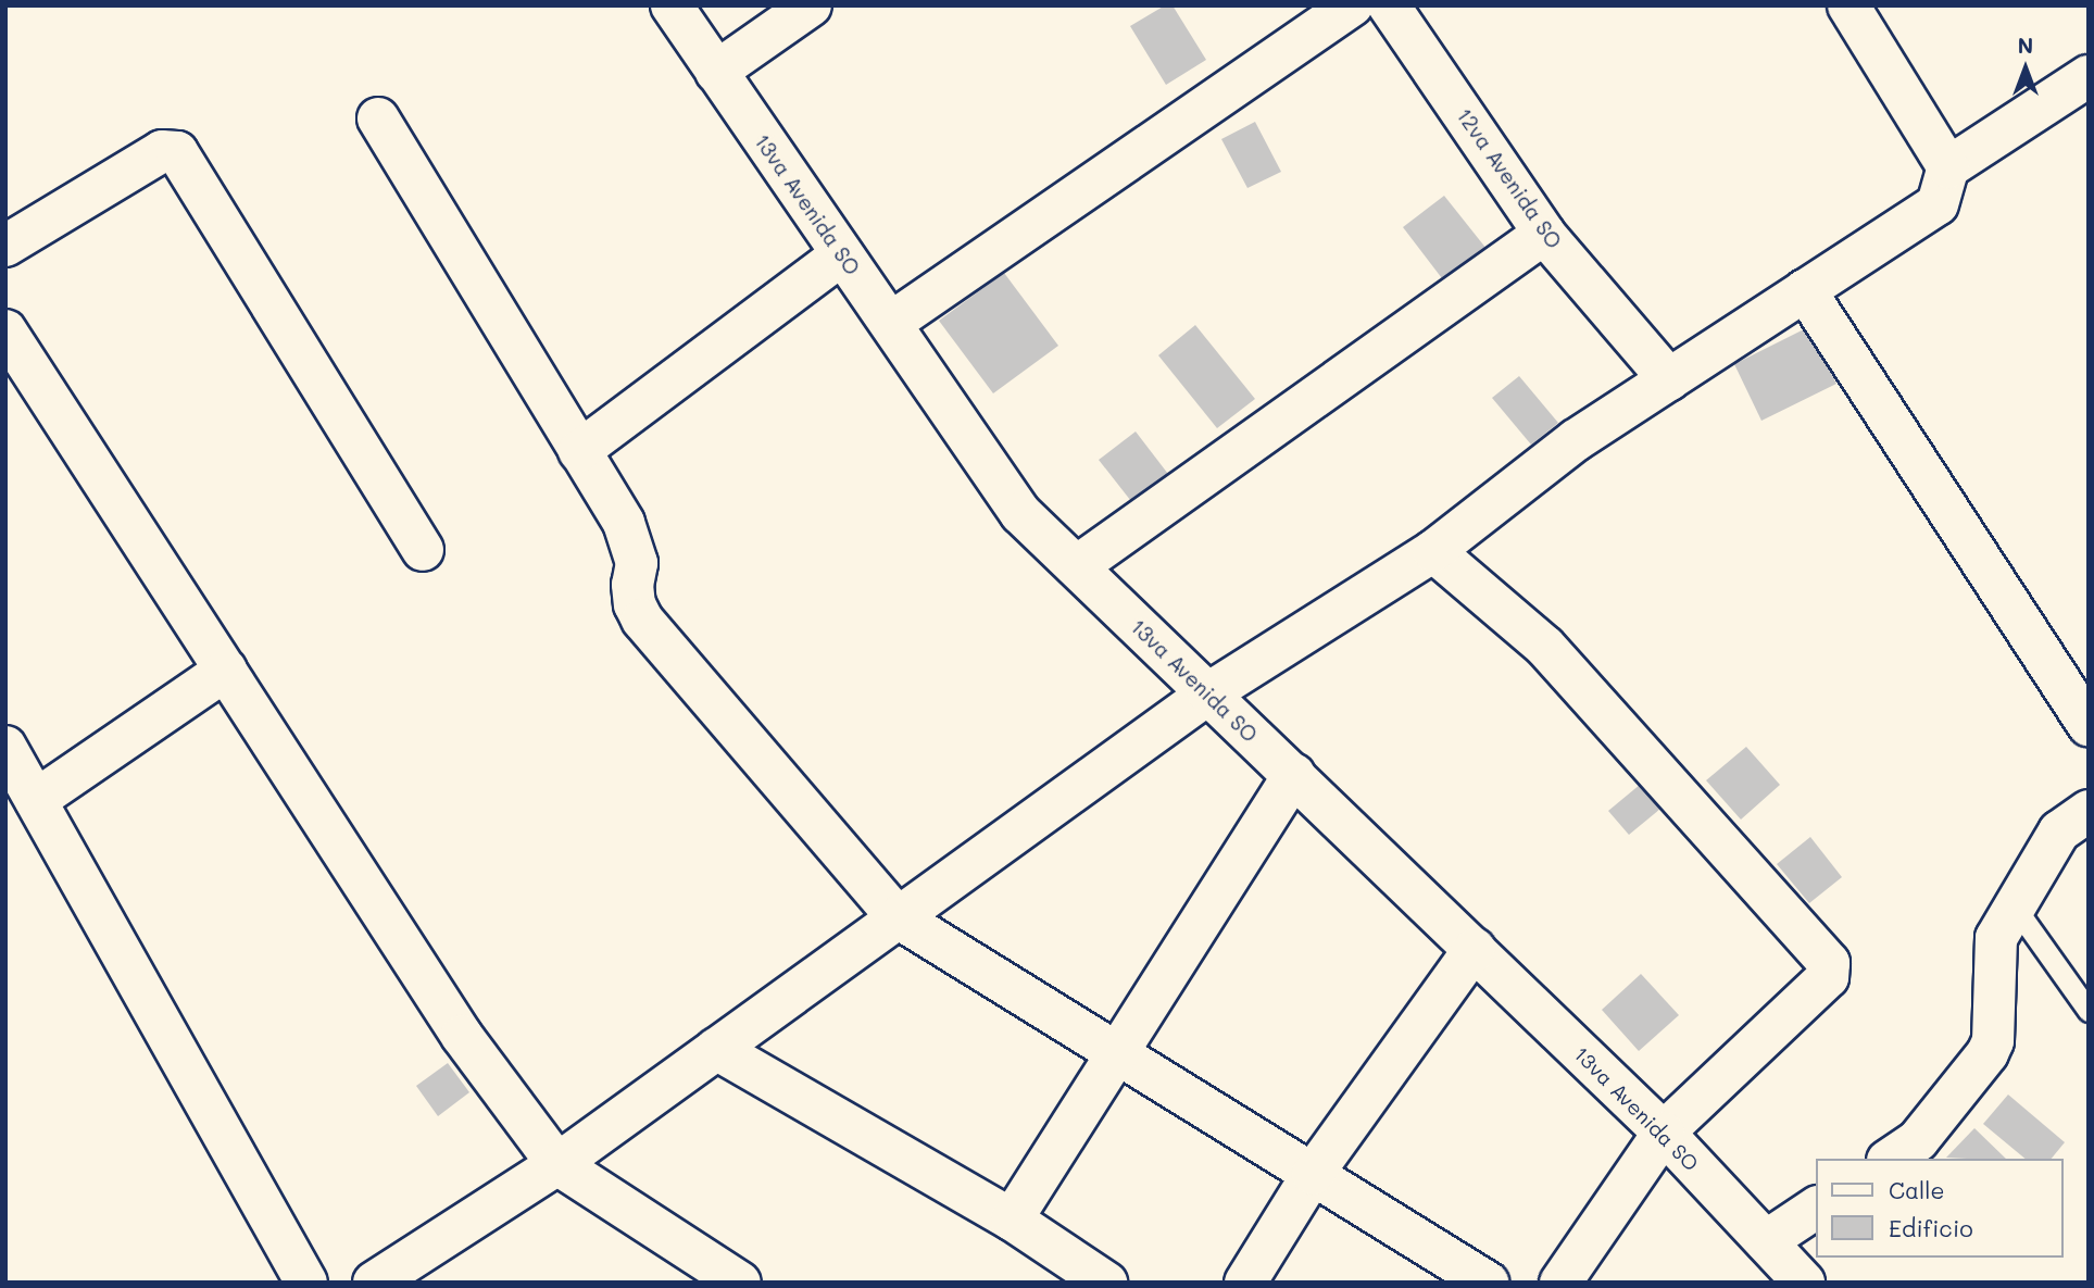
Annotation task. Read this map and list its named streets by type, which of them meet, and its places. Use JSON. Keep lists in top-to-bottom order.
{
  "streets": {
    "street": ["12va Avenida SO", "13va Avenida SO"]
  },
  "legend": ["Calle", "Edificio"],
  "north": "top"
}
